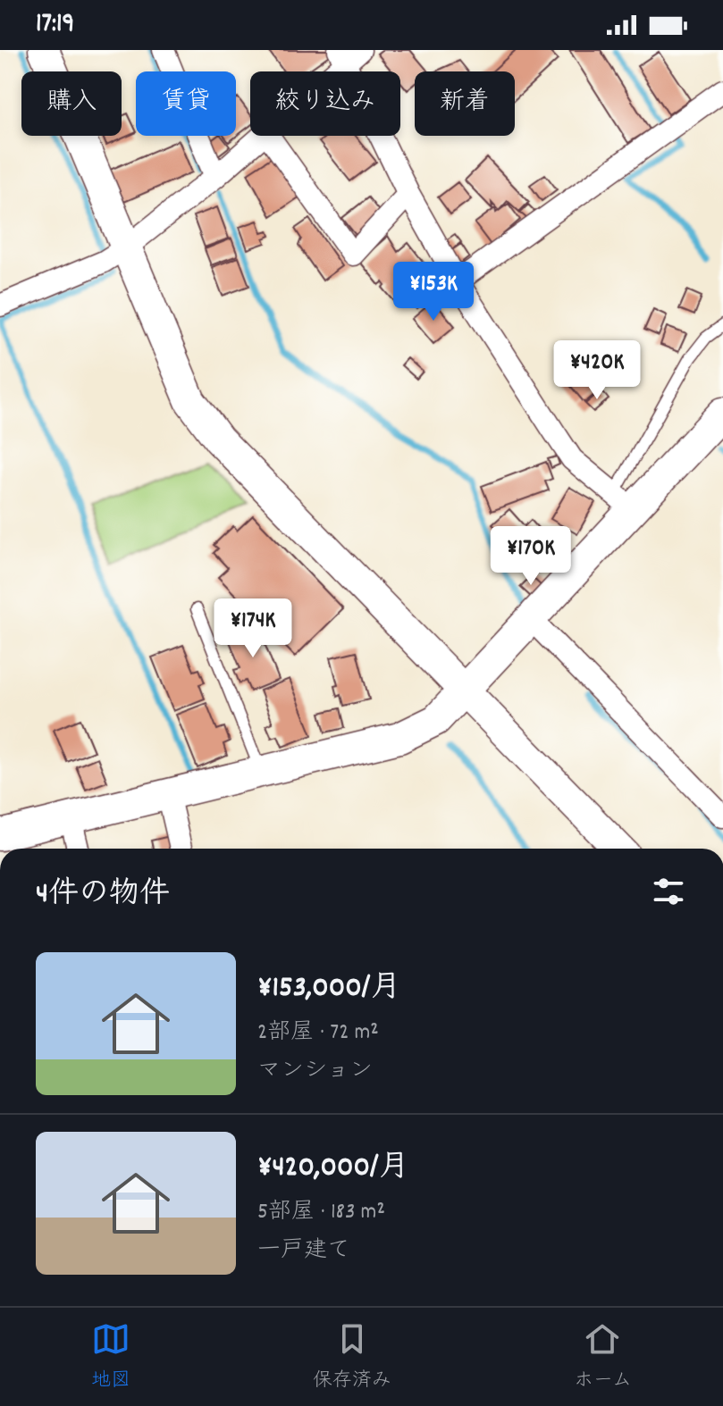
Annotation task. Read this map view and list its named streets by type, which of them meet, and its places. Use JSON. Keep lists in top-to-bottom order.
{
  "page": {
    "status": "17:19",
    "chip": [
      "購入",
      "賃貸",
      "絞り込み",
      "新着"
    ],
    "price": [
      "¥153K",
      "¥420K",
      "¥170K",
      "¥174K"
    ],
    "heading": "4件の物件",
    "list": [
      {
        "name": "¥153,000/月",
        "note": "2部屋 · 72 m² · マンション"
      },
      {
        "name": "¥420,000/月",
        "note": "5部屋 · 183 m² · 一戸建て"
      }
    ],
    "tabs": ["地図", "保存済み", "ホーム"]
  }
}
